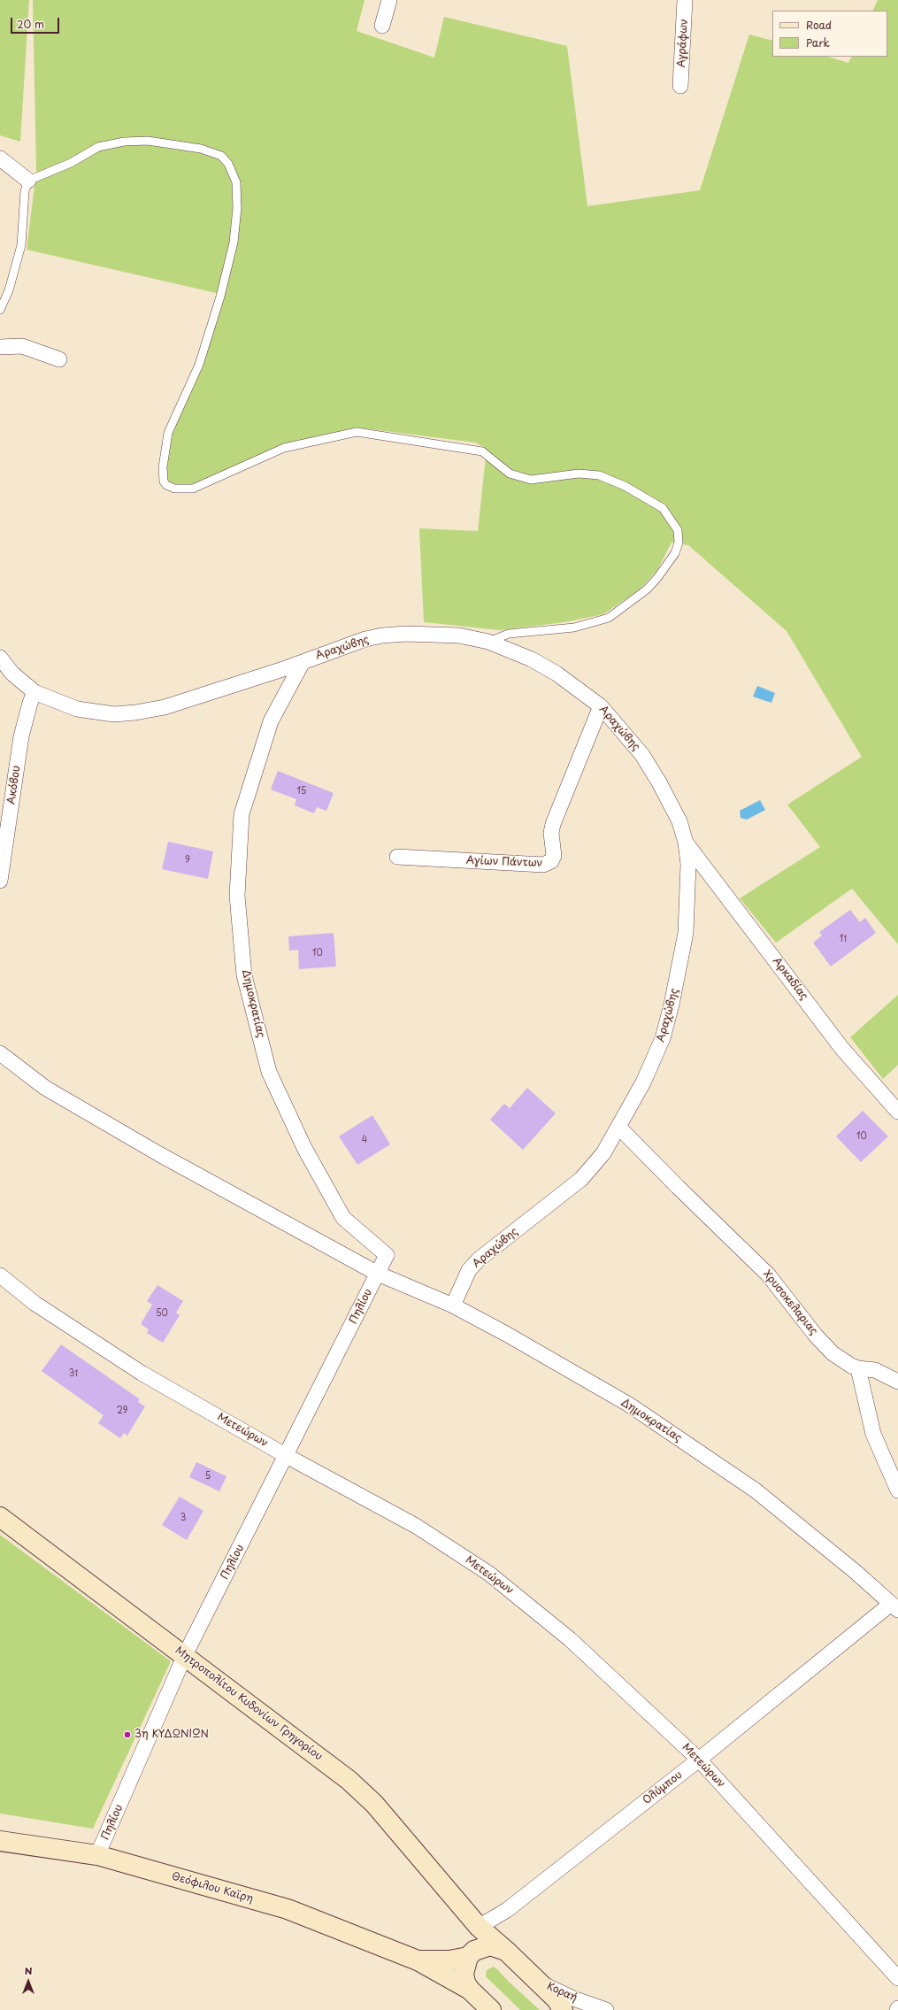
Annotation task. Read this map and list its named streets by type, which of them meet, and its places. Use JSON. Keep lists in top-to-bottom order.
{
  "streets": {
    "street": [
      "Αγράφων",
      "Αραχώβης",
      "Ακόβου",
      "Αγίων Πάντων",
      "Αρκαδίας",
      "Δημοκρατίας",
      "Χρυσοκελαριας",
      "Πηλίου",
      "Μετεώρων",
      "Μητροπολίτου Κυδονίων Γρηγορίου",
      "Ολύμπου",
      "Θεόφιλου Καϊρη",
      "Κοραή"
    ]
  },
  "crossings": [
    ["Αραχώβης", "Ακόβου"],
    ["Αραχώβης", "Αγίων Πάντων"],
    ["Αραχώβης", "Αρκαδίας"],
    ["Αραχώβης", "Δημοκρατίας"],
    ["Αραχώβης", "Χρυσοκελαριας"],
    ["Δημοκρατίας", "Πηλίου"],
    ["Δημοκρατίας", "Ολύμπου"],
    ["Πηλίου", "Μετεώρων"],
    ["Πηλίου", "Μητροπολίτου Κυδονίων Γρηγορίου"],
    ["Πηλίου", "Θεόφιλου Καϊρη"],
    ["Μετεώρων", "Ολύμπου"],
    ["Μητροπολίτου Κυδονίων Γρηγορίου", "Ολύμπου"],
    ["Μητροπολίτου Κυδονίων Γρηγορίου", "Θεόφιλου Καϊρη"],
    ["Μητροπολίτου Κυδονίων Γρηγορίου", "Κοραή"]
  ],
  "places": ["3η ΚΥΔΩΝΙΩΝ"],
  "house_numbers": [
    "15",
    "9",
    "11",
    "10",
    "10",
    "4",
    "50",
    "31",
    "29",
    "5",
    "3"
  ],
  "legend": ["Road", "Park"],
  "scale_bar": "20 m",
  "north": "top"
}
